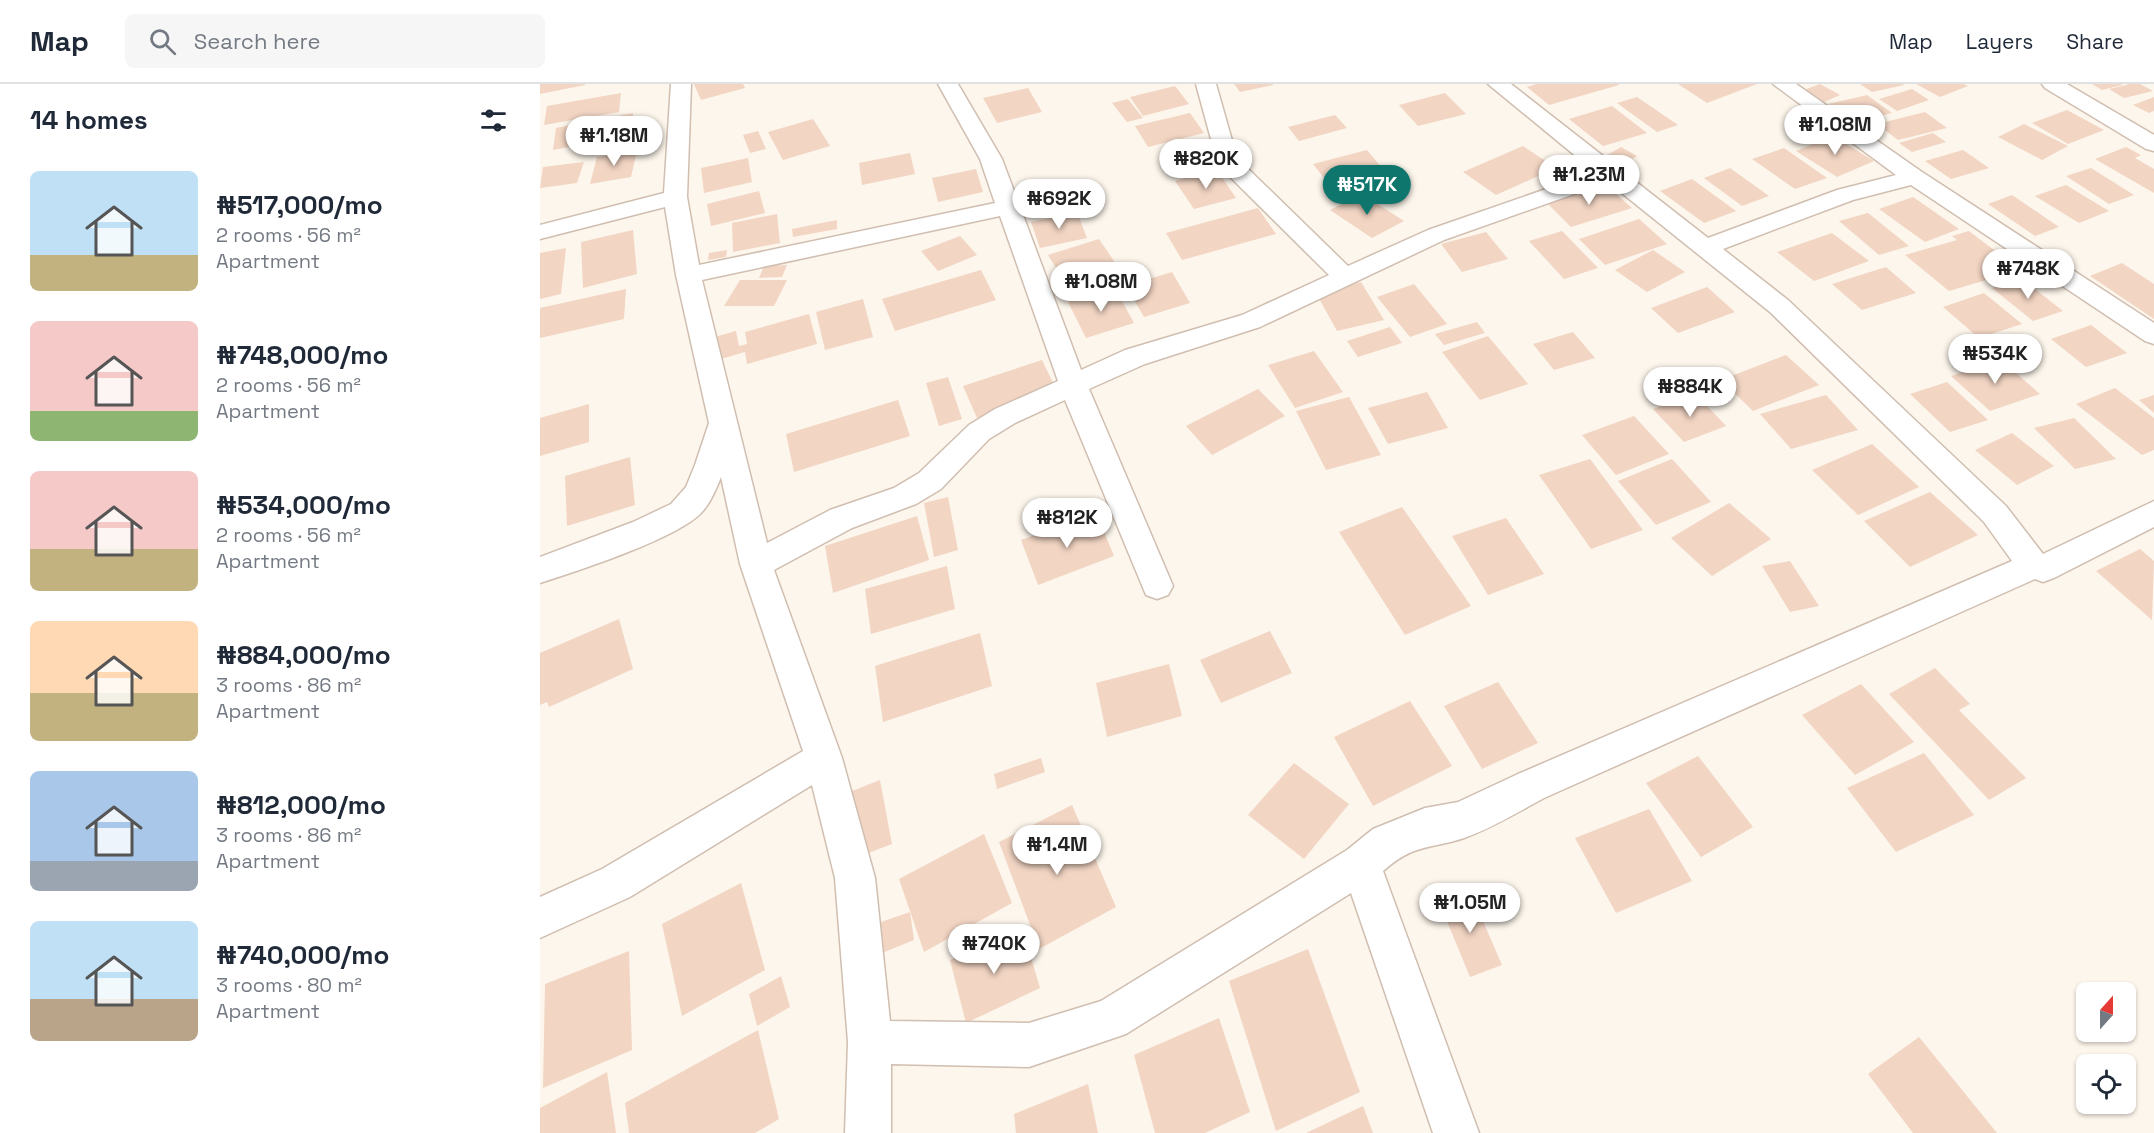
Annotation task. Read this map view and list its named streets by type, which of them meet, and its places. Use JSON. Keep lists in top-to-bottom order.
{
  "north": "top",
  "page": {
    "header": "Map",
    "search": "Search here",
    "nav": ["Map", "Layers", "Share"],
    "heading": "14 homes",
    "price": [
      "₦1.08M",
      "₦1.18M",
      "₦820K",
      "₦1.23M",
      "₦517K",
      "₦692K",
      "₦748K",
      "₦1.08M",
      "₦534K",
      "₦884K",
      "₦812K",
      "₦1.4M",
      "₦1.05M",
      "₦740K"
    ],
    "list": [
      {
        "name": "₦517,000/mo",
        "note": "2 rooms · 56 m² · Apartment"
      },
      {
        "name": "₦748,000/mo",
        "note": "2 rooms · 56 m² · Apartment"
      },
      {
        "name": "₦534,000/mo",
        "note": "2 rooms · 56 m² · Apartment"
      },
      {
        "name": "₦884,000/mo",
        "note": "3 rooms · 86 m² · Apartment"
      },
      {
        "name": "₦812,000/mo",
        "note": "3 rooms · 86 m² · Apartment"
      },
      {
        "name": "₦740,000/mo",
        "note": "3 rooms · 80 m² · Apartment"
      }
    ]
  }
}
